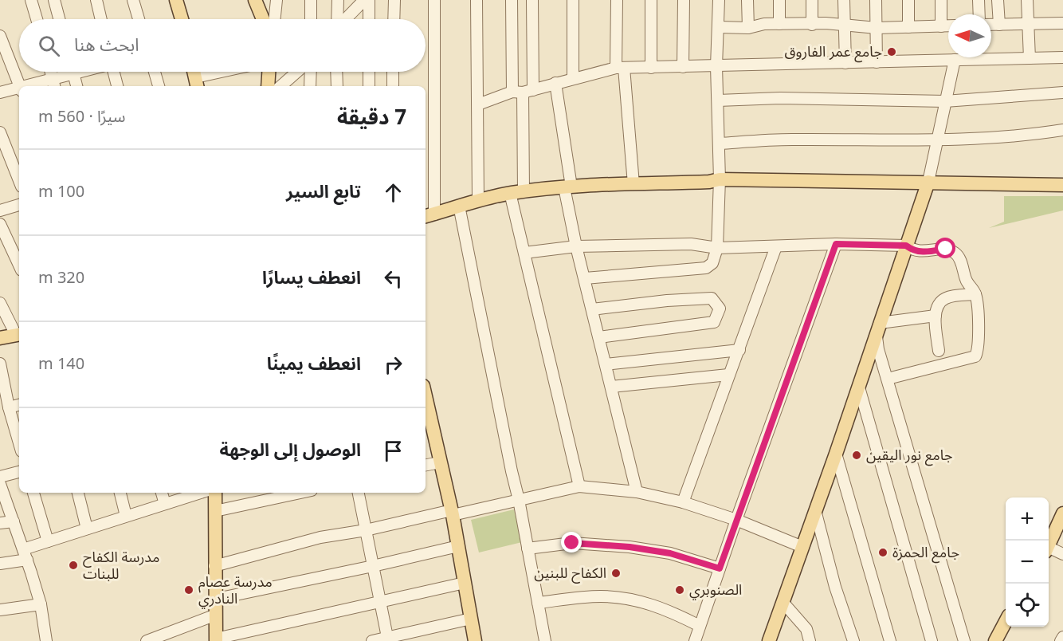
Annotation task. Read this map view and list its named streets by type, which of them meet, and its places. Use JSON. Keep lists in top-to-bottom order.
{
  "places": [
    "جامع عمر الفاروق",
    "جامع نور اليقين",
    "جامع الحمزة",
    "مدرسة الكفاح للبنات",
    "الكفاح للبنين",
    "مدرسة عصام النادري",
    "الصنوبري"
  ],
  "north": "left",
  "page": {
    "search": "ابحث هنا",
    "heading": ["7 دقيقة", "سيرًا · 560 m"],
    "list": [
      ["تابع السير", "100 m"],
      ["انعطف يسارًا", "320 m"],
      ["انعطف يمينًا", "140 m"],
      "الوصول إلى الوجهة"
    ],
    "map_buttons": ["+", "−"]
  }
}
